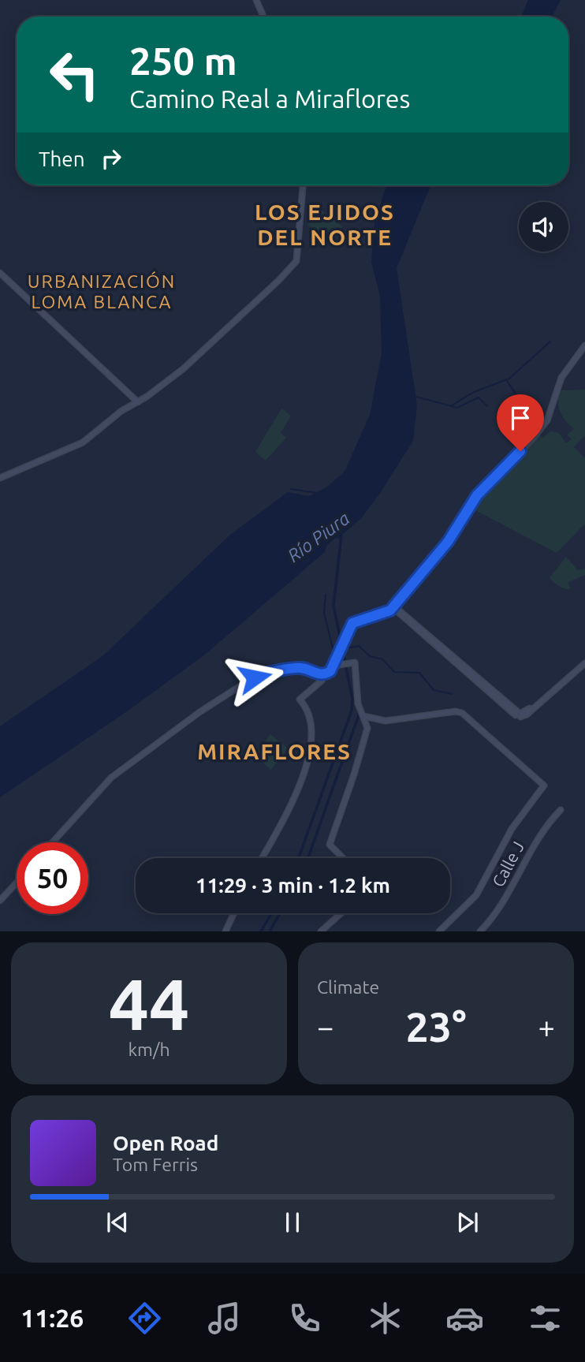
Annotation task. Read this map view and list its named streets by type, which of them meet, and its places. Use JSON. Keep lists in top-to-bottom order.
{
  "streets": {
    "street": ["Calle J"]
  },
  "districts": ["LOS EJIDOS DEL NORTE", "URBANIZACIÓN LOMA BLANCA", "MIRAFLORES"],
  "water": ["Río Piura"],
  "page": {
    "turn": ["250 m", "Camino Real a Miraflores"],
    "then": "Then",
    "limit": "50",
    "trip": "11:29 · 3 min · 1.2 km",
    "tile": [
      ["44", "km/h"],
      "Climate"
    ],
    "heat": ["−", "23°", "+"],
    "song": ["Open Road", "Tom Ferris"],
    "tabs": "11:26"
  }
}
